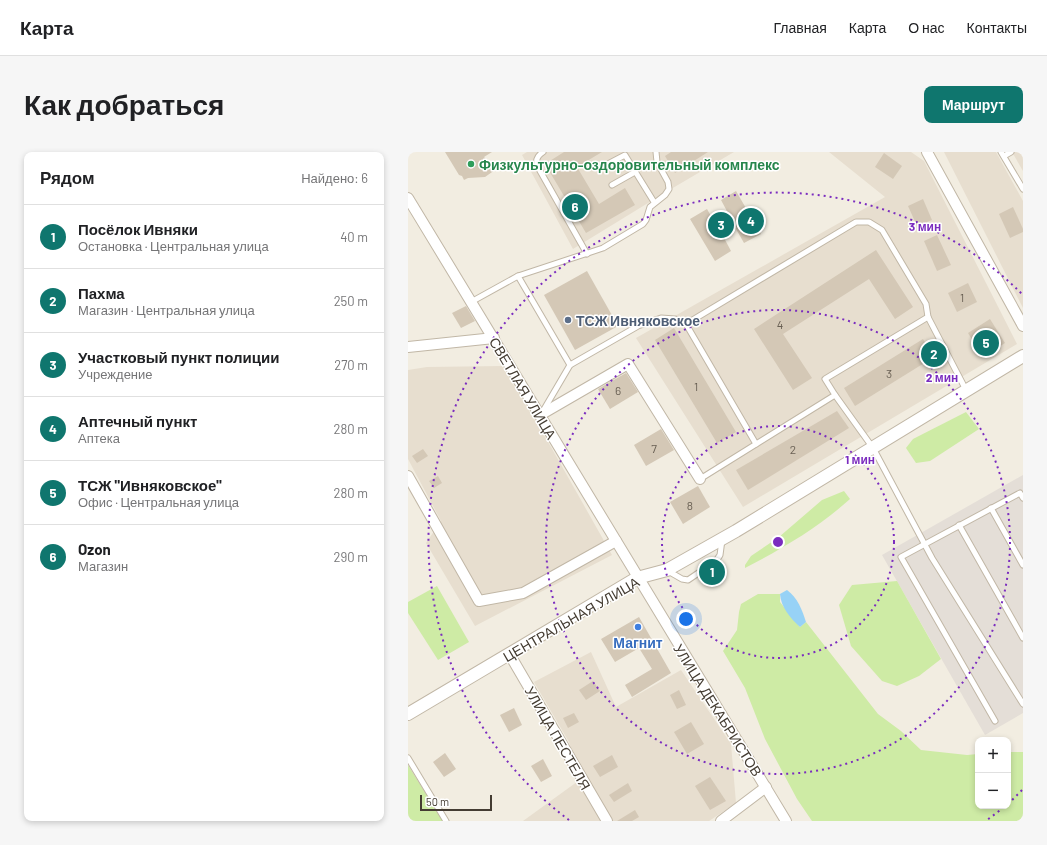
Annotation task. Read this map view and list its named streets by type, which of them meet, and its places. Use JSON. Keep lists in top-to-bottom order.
{
  "streets": {
    "street": [
      "СВЕТЛАЯ УЛИЦА",
      "ЦЕНТРАЛЬНАЯ УЛИЦА",
      "УЛИЦА ДЕКАБРИСТОВ",
      "УЛИЦА ПЕСТЕЛЯ"
    ]
  },
  "crossings": [
    ["СВЕТЛАЯ УЛИЦА", "ЦЕНТРАЛЬНАЯ УЛИЦА"],
    ["СВЕТЛАЯ УЛИЦА", "УЛИЦА ДЕКАБРИСТОВ"],
    ["ЦЕНТРАЛЬНАЯ УЛИЦА", "УЛИЦА ДЕКАБРИСТОВ"],
    ["ЦЕНТРАЛЬНАЯ УЛИЦА", "УЛИЦА ПЕСТЕЛЯ"]
  ],
  "places": ["Физкультурно-оздоровительный комплекс", "ТСЖ Ивняковское", "Магнит"],
  "house_numbers": [
    "1",
    "4",
    "3",
    "1",
    "6",
    "7",
    "2",
    "8"
  ],
  "scale_bar": "50 m",
  "page": {
    "header": "Карта",
    "nav": [
      "Главная",
      "Карта",
      "О нас",
      "Контакты"
    ],
    "buttons": "Маршрут",
    "title": "Как добраться",
    "heading": ["Рядом", "Найдено: 6"],
    "pins": [
      "6",
      "4",
      "3",
      "5",
      "2",
      "1"
    ],
    "list": [
      {
        "mark": "1",
        "name": "Посёлок Ивняки",
        "note": "Остановка · Центральная улица",
        "value": "40 m"
      },
      {
        "mark": "2",
        "name": "Пахма",
        "note": "Магазин · Центральная улица",
        "value": "250 m"
      },
      {
        "mark": "3",
        "name": "Участковый пункт полиции",
        "note": "Учреждение",
        "value": "270 m"
      },
      {
        "mark": "4",
        "name": "Аптечный пункт",
        "note": "Аптека",
        "value": "280 m"
      },
      {
        "mark": "5",
        "name": "ТСЖ \"Ивняковское\"",
        "note": "Офис · Центральная улица",
        "value": "280 m"
      },
      {
        "mark": "6",
        "name": "Ozon",
        "note": "Магазин",
        "value": "290 m"
      }
    ],
    "map_buttons": ["+", "−"],
    "scale": "50 m"
  },
  "rings": ["3 мин", "2 мин", "1 мин"]
}
